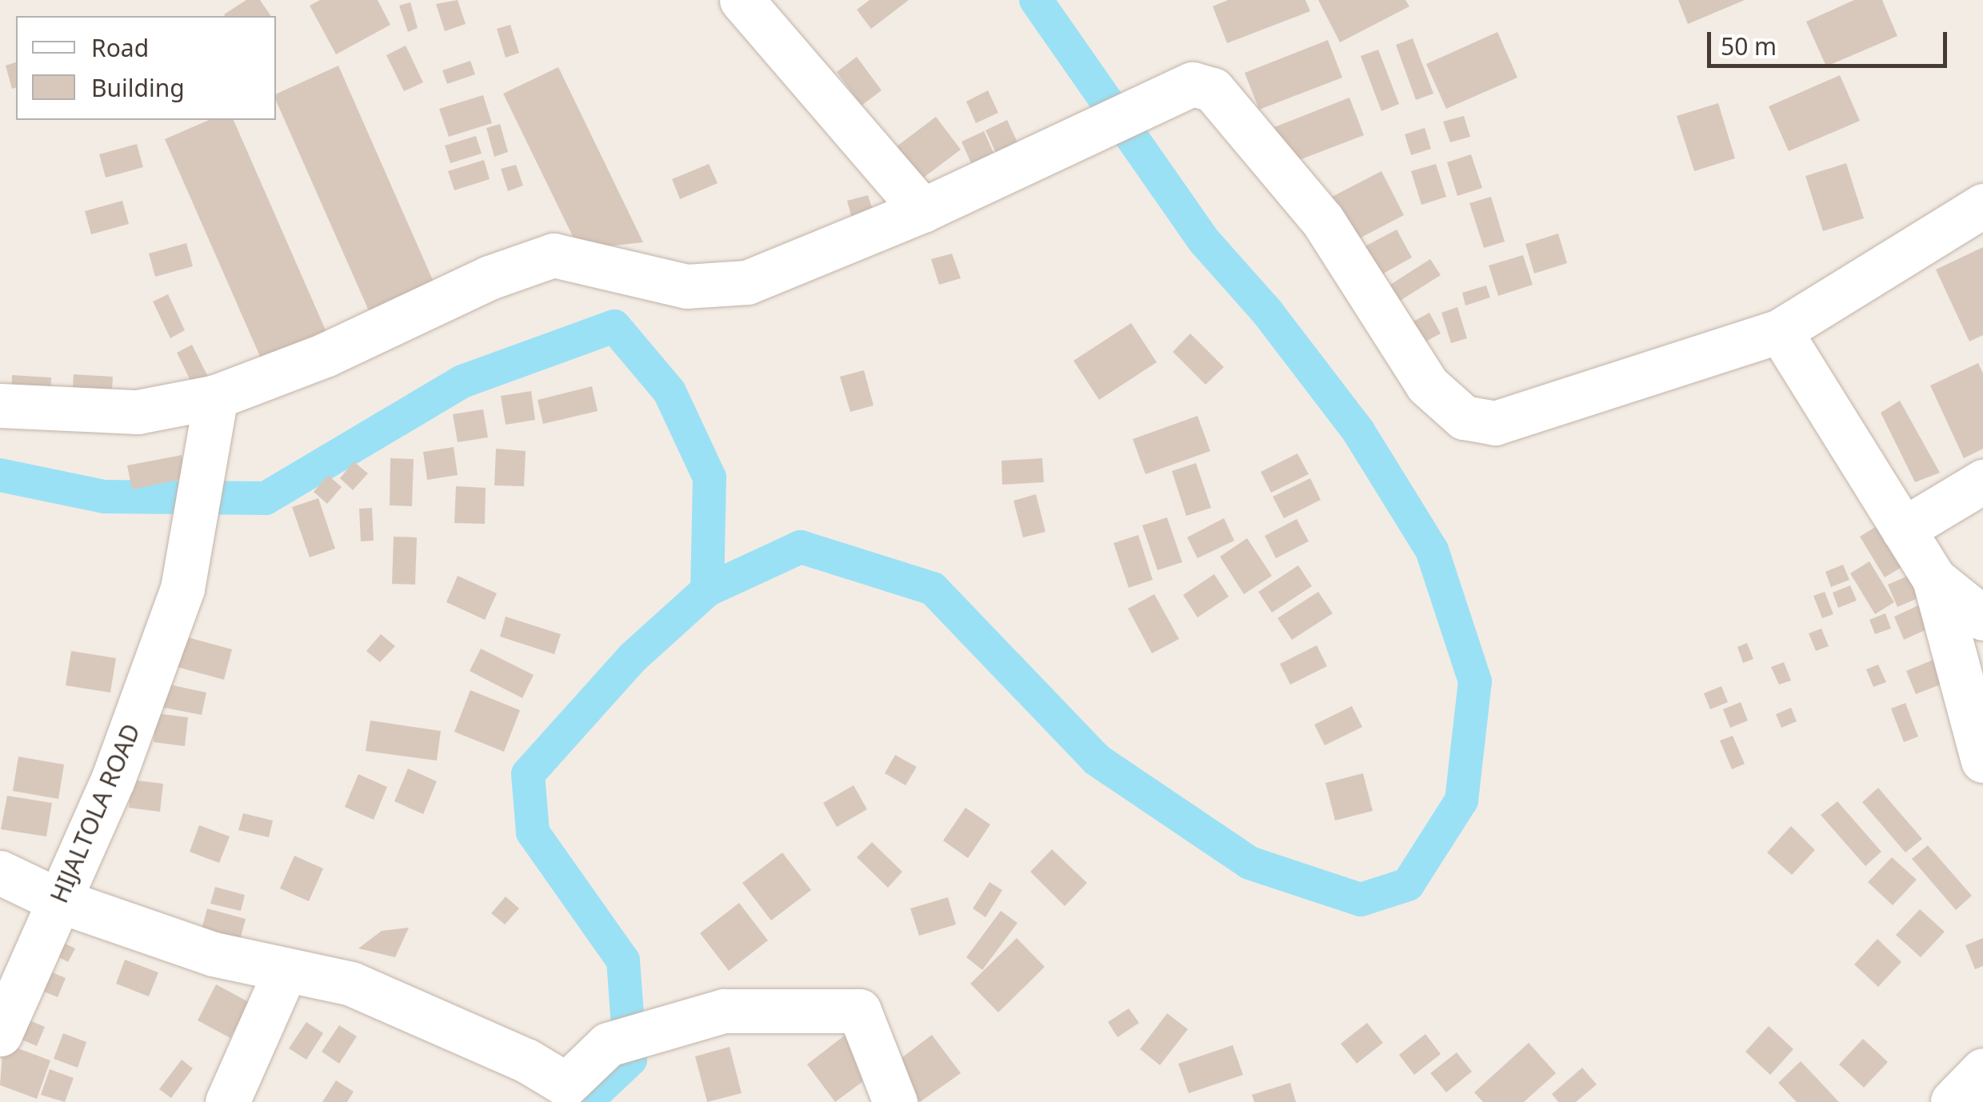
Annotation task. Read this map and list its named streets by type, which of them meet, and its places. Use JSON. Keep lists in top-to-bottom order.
{
  "streets": {
    "street": ["HIJALTOLA ROAD"]
  },
  "legend": ["Road", "Building"],
  "scale_bar": "50 m"
}
